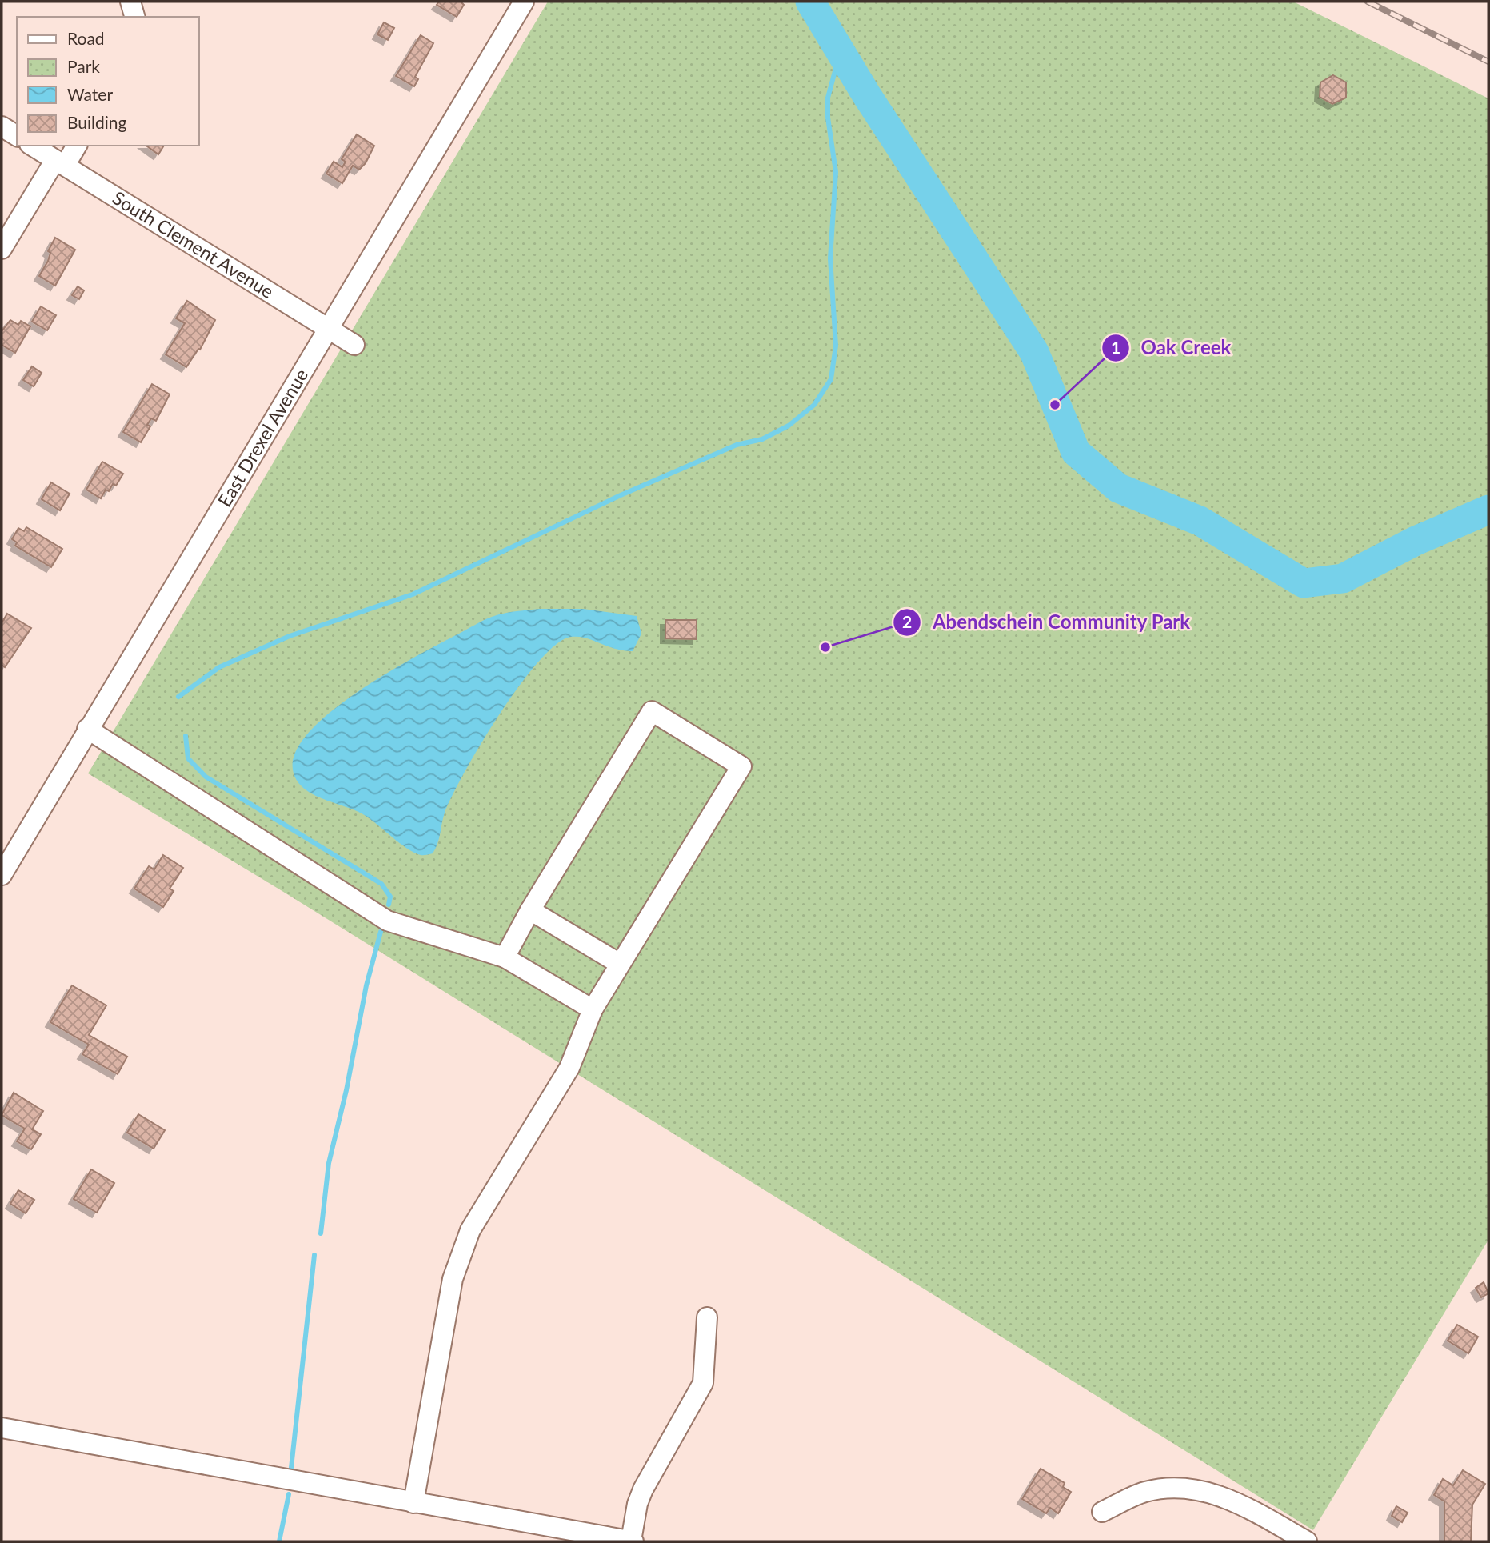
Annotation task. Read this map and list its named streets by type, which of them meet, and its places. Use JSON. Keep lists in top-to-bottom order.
{
  "streets": {
    "street": ["South Clement Avenue", "East Drexel Avenue"]
  },
  "crossings": [
    ["South Clement Avenue", "East Drexel Avenue"]
  ],
  "places": ["Oak Creek", "Abendschein Community Park"],
  "legend": [
    "Road",
    "Park",
    "Water",
    "Building"
  ]
}
